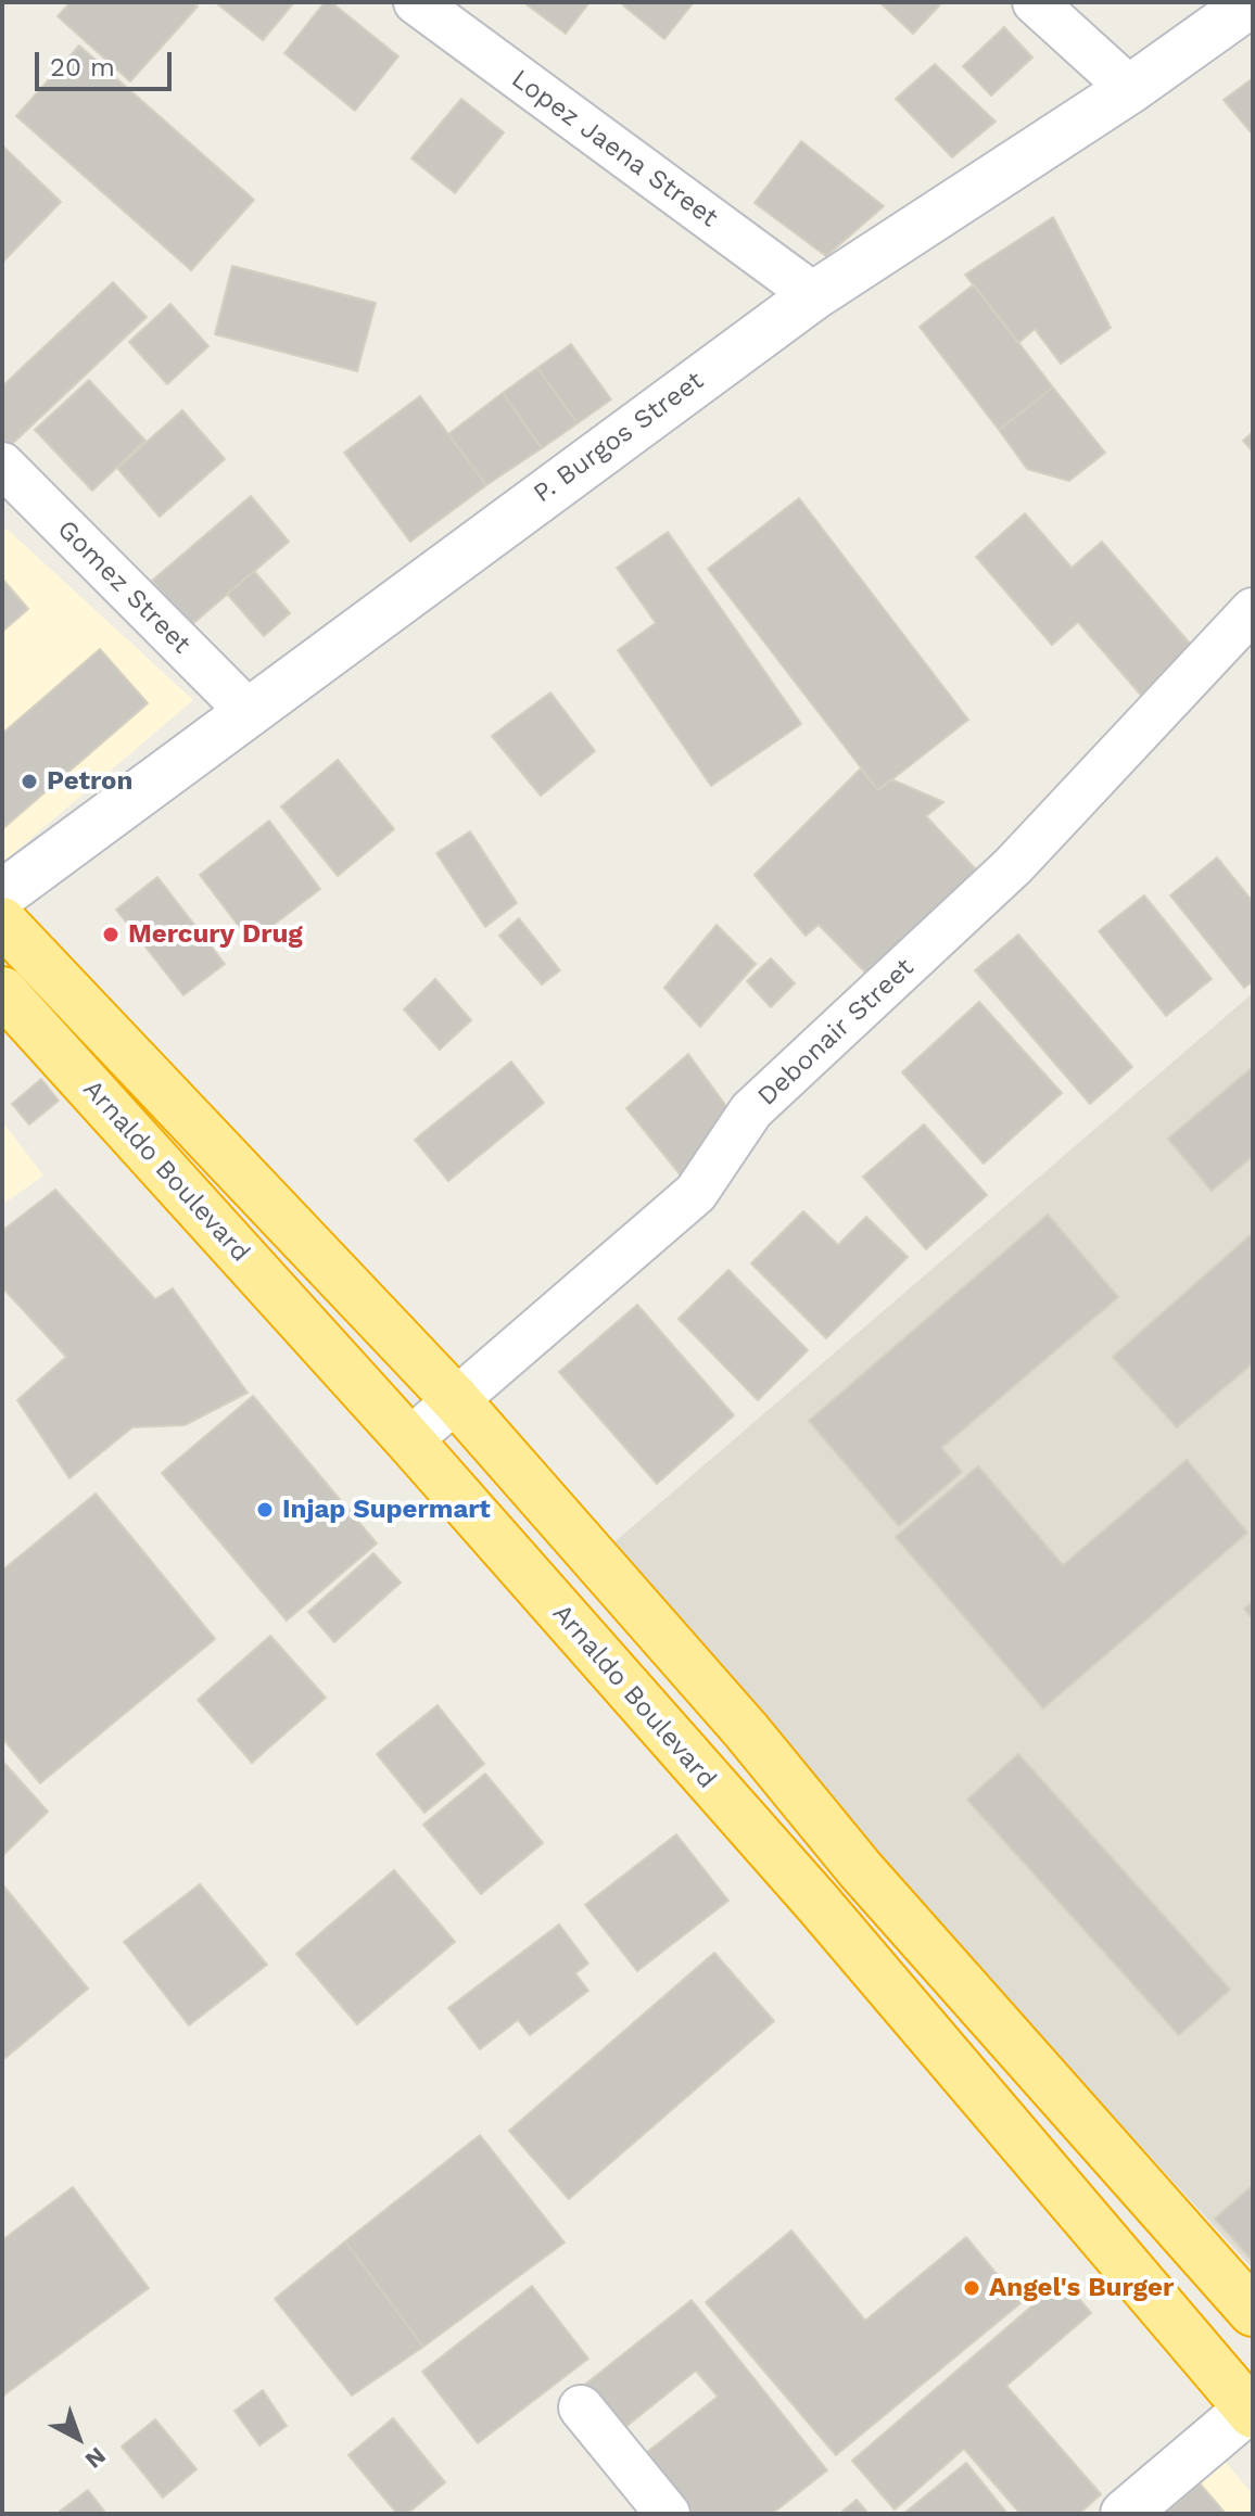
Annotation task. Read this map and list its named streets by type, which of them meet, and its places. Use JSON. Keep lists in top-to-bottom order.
{
  "streets": {
    "highway": ["Arnaldo Boulevard"],
    "main road": ["P. Burgos Street"],
    "street": ["Lopez Jaena Street", "Gomez Street", "Debonair Street"]
  },
  "crossings": [
    ["Lopez Jaena Street", "P. Burgos Street"],
    ["P. Burgos Street", "Gomez Street"],
    ["Debonair Street", "Arnaldo Boulevard"]
  ],
  "places": [
    "Petron",
    "Mercury Drug",
    "Injap Supermart",
    "Angel's Burger"
  ],
  "scale_bar": "20 m",
  "north": "bottom right"
}
